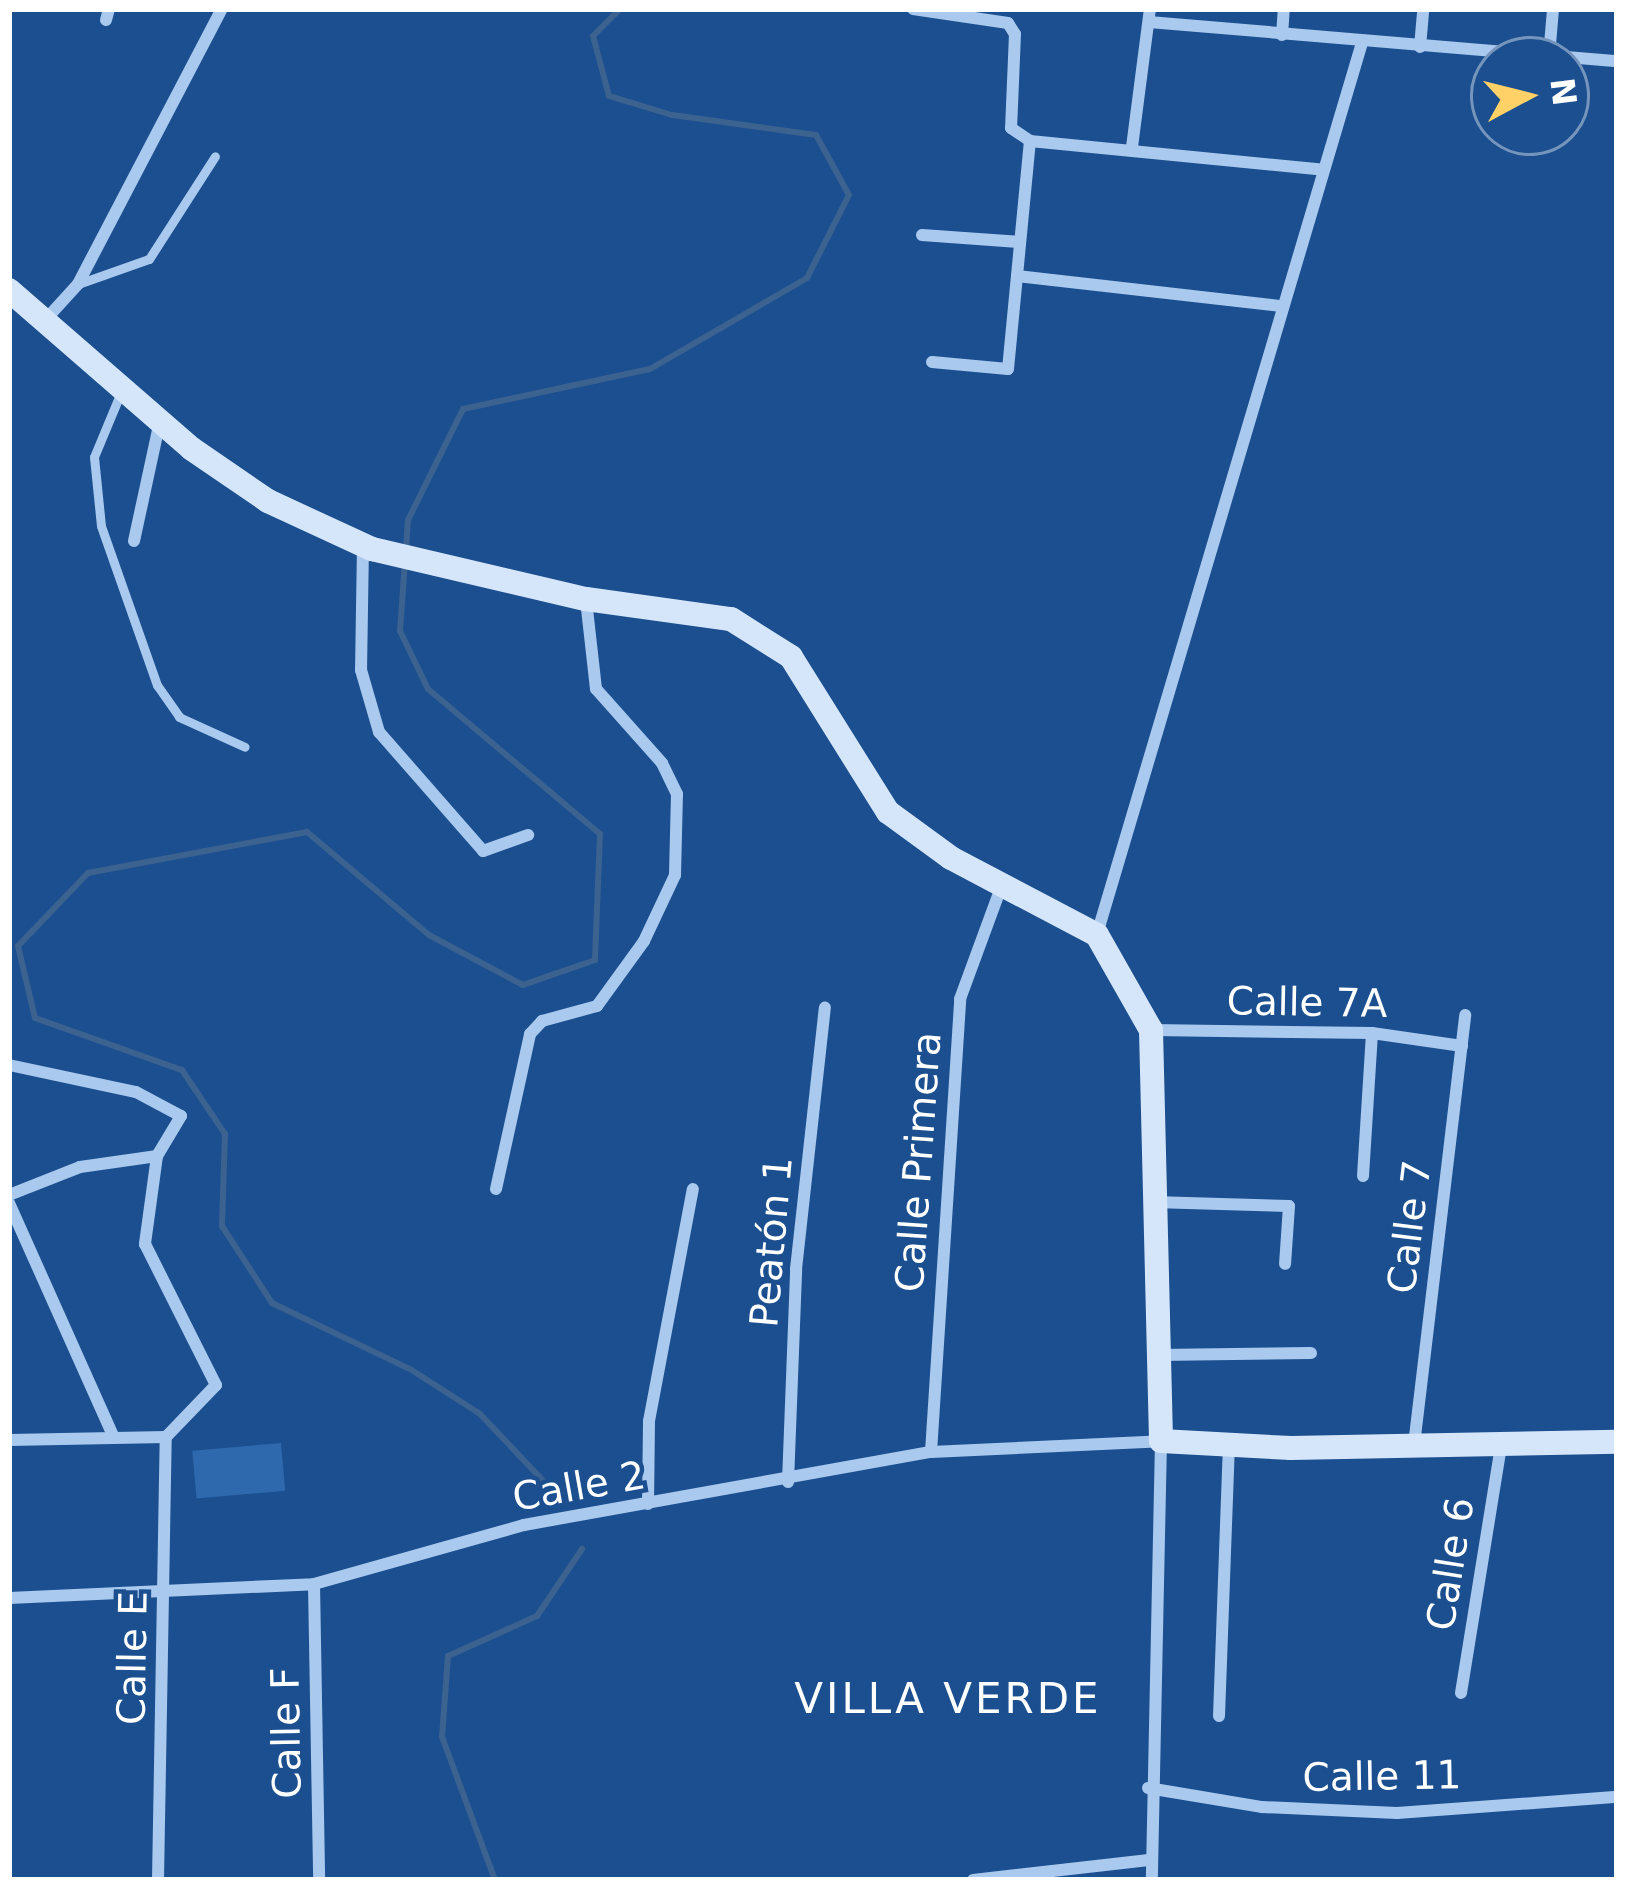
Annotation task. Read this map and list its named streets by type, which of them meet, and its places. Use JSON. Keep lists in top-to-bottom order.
{
  "streets": {
    "street": [
      "Calle 7A",
      "Calle Primera",
      "Calle 7",
      "Peatón 1",
      "Calle 2",
      "Calle 6",
      "Calle E",
      "Calle F",
      "Calle 11"
    ]
  },
  "crossings": [
    ["Calle 7A", "Calle 7"],
    ["Calle Primera", "Calle 2"],
    ["Peatón 1", "Calle 2"],
    ["Calle 2", "Calle E"],
    ["Calle 2", "Calle F"]
  ],
  "districts": ["VILLA VERDE"],
  "north": "right"
}
